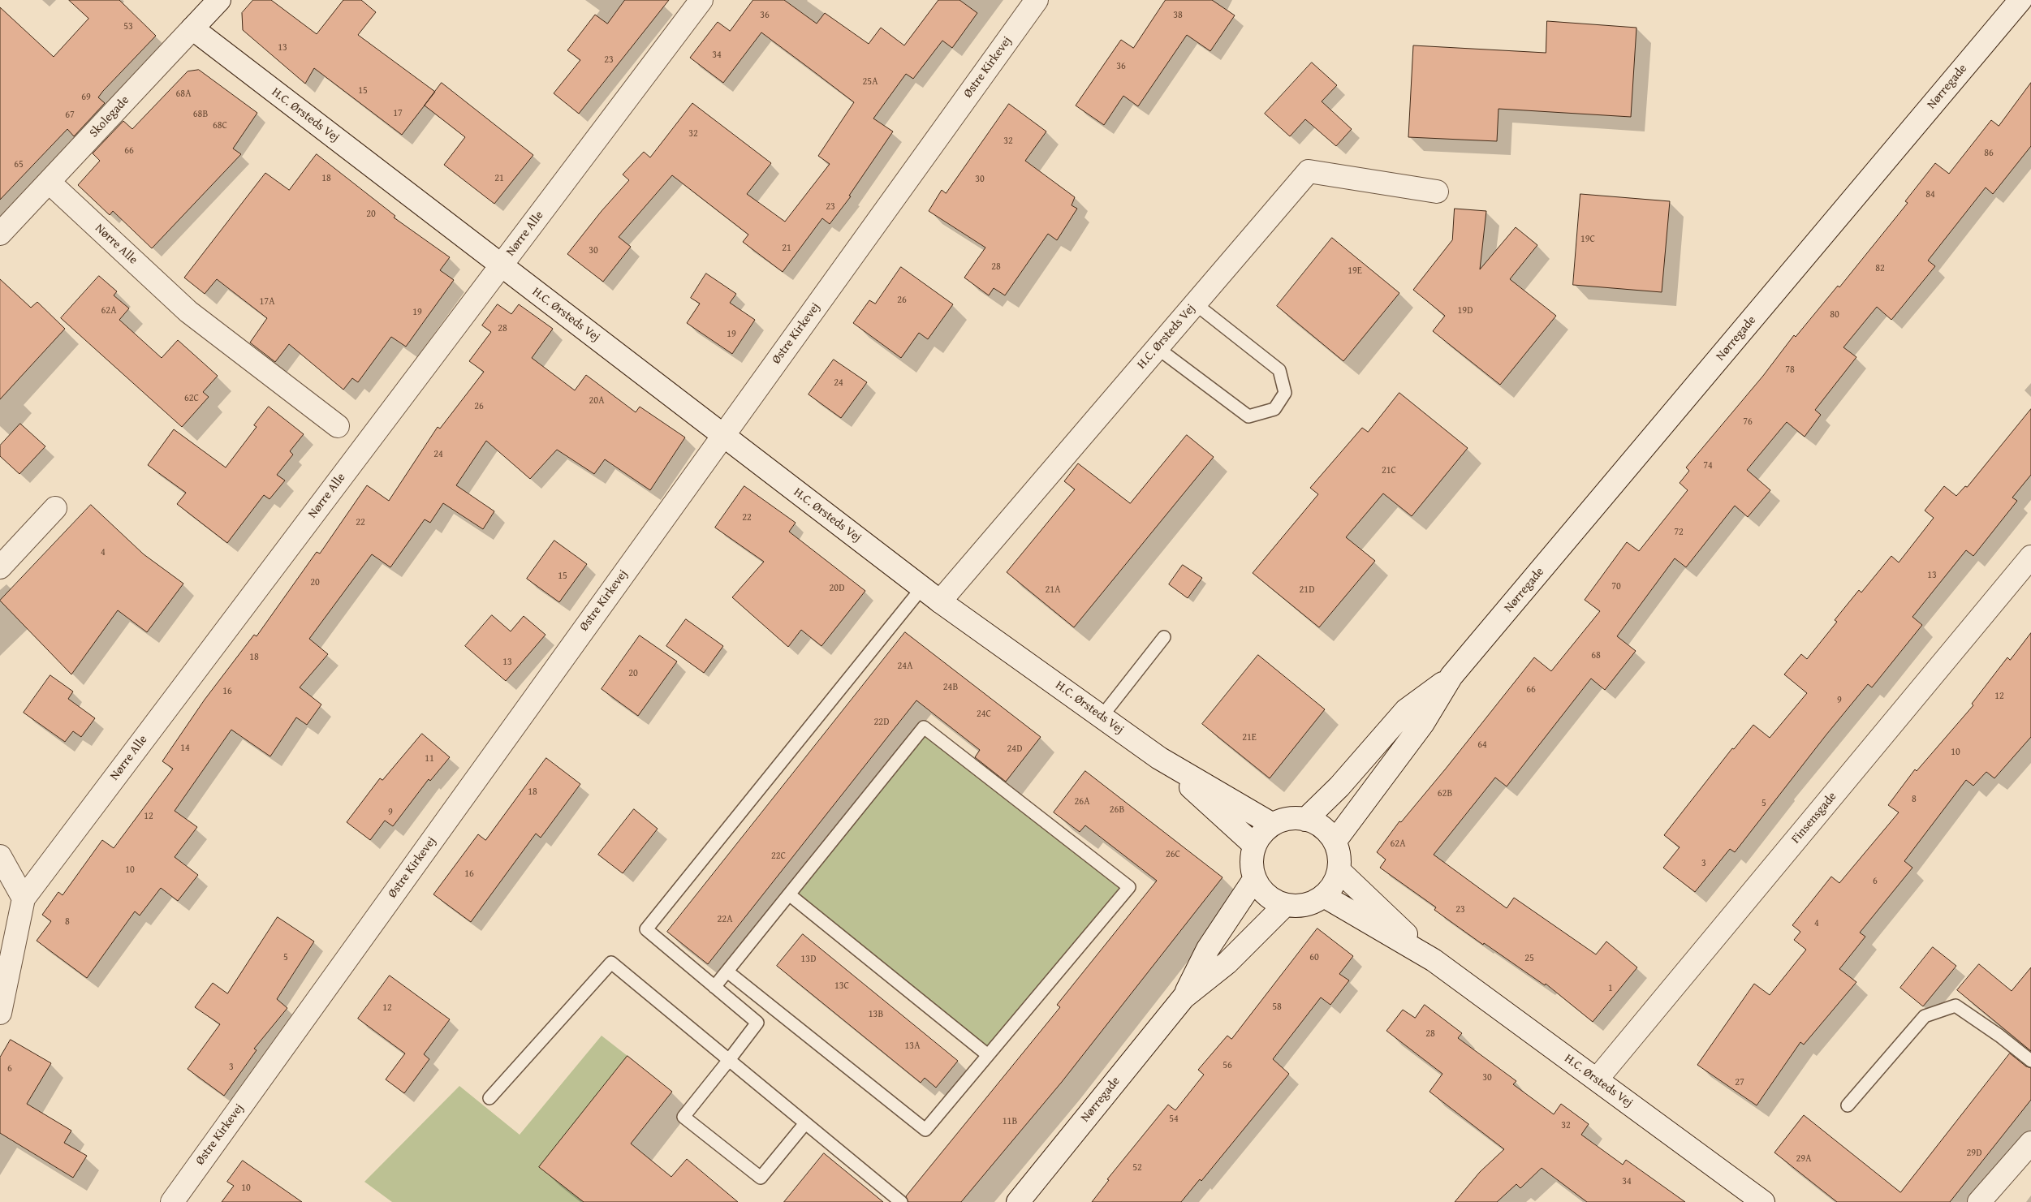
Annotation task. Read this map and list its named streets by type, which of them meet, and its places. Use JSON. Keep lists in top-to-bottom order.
{
  "streets": {
    "street": [
      "Østre Kirkevej",
      "Nørregade",
      "H.C. Ørsteds Vej",
      "Skolegade",
      "Nørre Alle",
      "Finsensgade"
    ]
  },
  "crossings": [
    ["Østre Kirkevej", "H.C. Ørsteds Vej"],
    ["Nørregade", "H.C. Ørsteds Vej"],
    ["H.C. Ørsteds Vej", "Skolegade"],
    ["H.C. Ørsteds Vej", "Nørre Alle"],
    ["H.C. Ørsteds Vej", "Finsensgade"],
    ["Skolegade", "Nørre Alle"]
  ],
  "house_numbers": [
    "36",
    "38",
    "53",
    "13",
    "34",
    "23",
    "36",
    "25A",
    "15",
    "68A",
    "69",
    "17",
    "68B",
    "67",
    "68C",
    "32",
    "32",
    "66",
    "86",
    "65",
    "18",
    "21",
    "30",
    "84",
    "23",
    "20",
    "19C",
    "21",
    "30",
    "28",
    "82",
    "19E",
    "26",
    "17A",
    "62A",
    "19D",
    "19",
    "80",
    "28",
    "19",
    "78",
    "24",
    "62C",
    "20A",
    "26",
    "76",
    "24",
    "74",
    "21C",
    "22",
    "22",
    "72",
    "4",
    "13",
    "15",
    "20",
    "70",
    "20D",
    "21A",
    "21D",
    "68",
    "18",
    "13",
    "24A",
    "20",
    "24B",
    "66",
    "16",
    "12",
    "9",
    "24C",
    "22D",
    "21E",
    "64",
    "14",
    "24D",
    "10",
    "11",
    "18",
    "62B",
    "8",
    "26A",
    "5",
    "26B",
    "9",
    "12",
    "62A",
    "26C",
    "22C",
    "3",
    "10",
    "16",
    "6",
    "23",
    "22A",
    "8",
    "4",
    "5",
    "60",
    "25",
    "13D",
    "13C",
    "1",
    "58",
    "12",
    "13B",
    "28",
    "13A",
    "56",
    "3",
    "6",
    "30",
    "27",
    "54",
    "11B",
    "32",
    "29D",
    "29A",
    "52",
    "34",
    "10"
  ]
}
